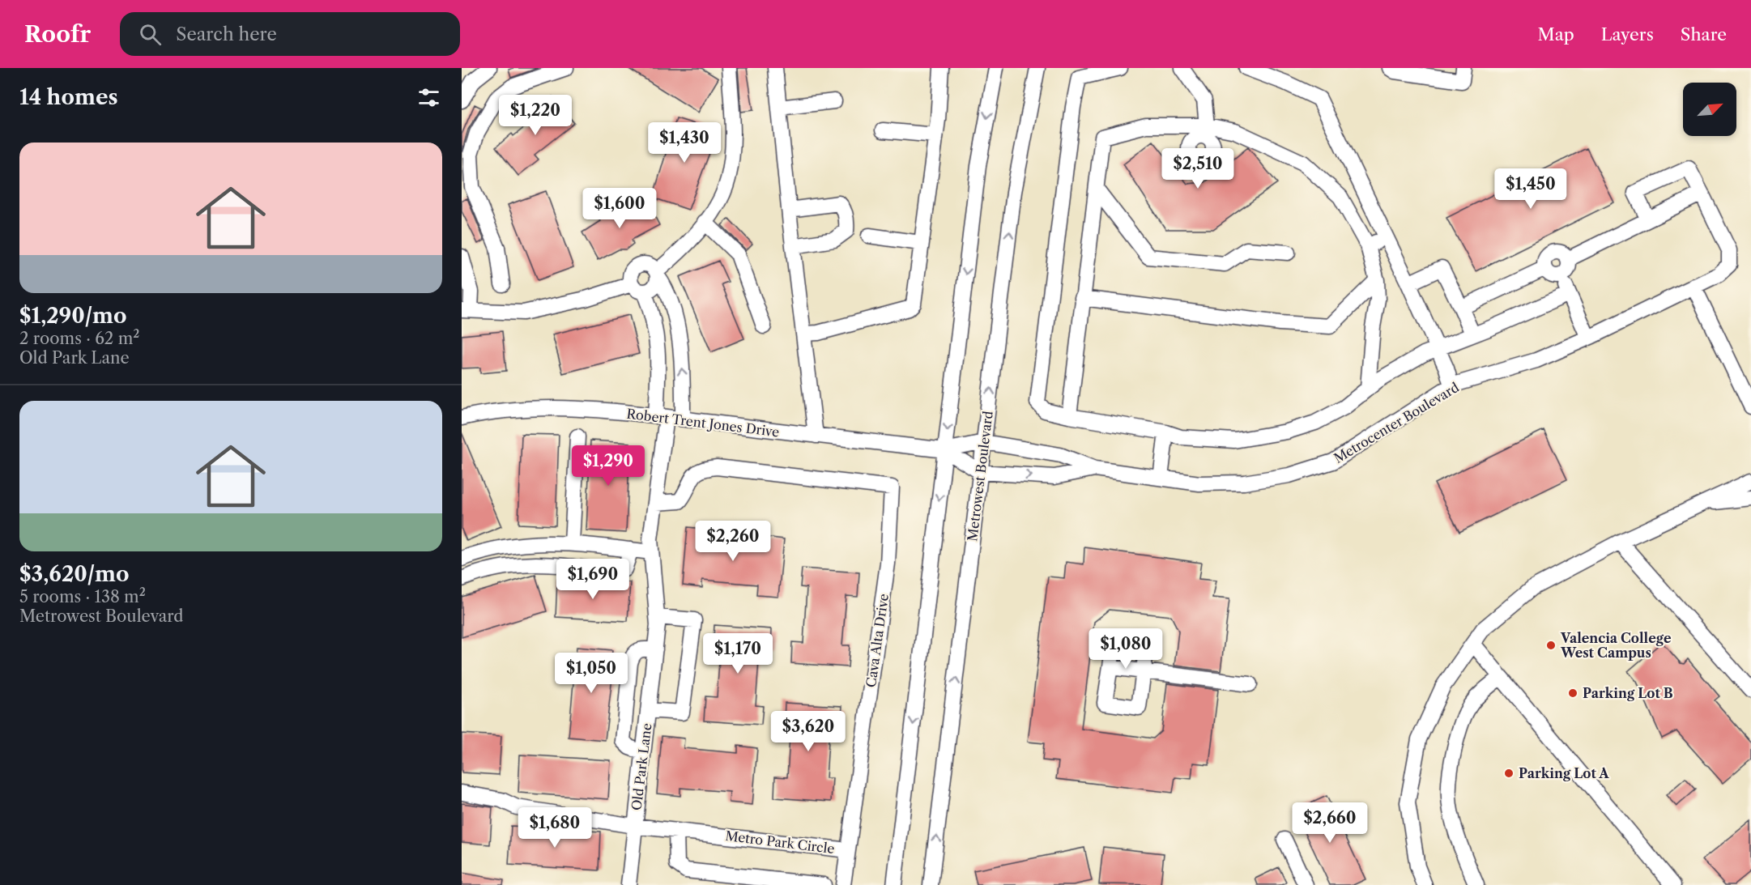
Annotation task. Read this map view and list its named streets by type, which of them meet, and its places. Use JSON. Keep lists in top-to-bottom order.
{
  "streets": {
    "street": [
      "Robert Trent Jones Drive",
      "Metrocenter Boulevard",
      "Metrowest Boulevard",
      "Cava Alta Drive",
      "Old Park Lane",
      "Metro Park Circle"
    ]
  },
  "crossings": [
    ["Robert Trent Jones Drive", "Metrocenter Boulevard"],
    ["Robert Trent Jones Drive", "Metrowest Boulevard"],
    ["Robert Trent Jones Drive", "Old Park Lane"],
    ["Metrocenter Boulevard", "Metrowest Boulevard"],
    ["Cava Alta Drive", "Old Park Lane"],
    ["Cava Alta Drive", "Metro Park Circle"],
    ["Old Park Lane", "Metro Park Circle"]
  ],
  "places": ["Valencia College West Campus", "Parking Lot B", "Parking Lot A"],
  "north": "top right",
  "page": {
    "header": "Roofr",
    "search": "Search here",
    "nav": ["Map", "Layers", "Share"],
    "heading": "14 homes",
    "price": [
      "$1,220",
      "$1,430",
      "$2,510",
      "$1,450",
      "$1,600",
      "$1,290",
      "$2,260",
      "$1,690",
      "$1,080",
      "$1,170",
      "$1,050",
      "$3,620",
      "$2,660",
      "$1,680"
    ],
    "list": [
      {
        "name": "$1,290/mo",
        "note": "2 rooms · 62 m² · Old Park Lane"
      },
      {
        "name": "$3,620/mo",
        "note": "5 rooms · 138 m² · Metrowest Boulevard"
      }
    ]
  }
}
